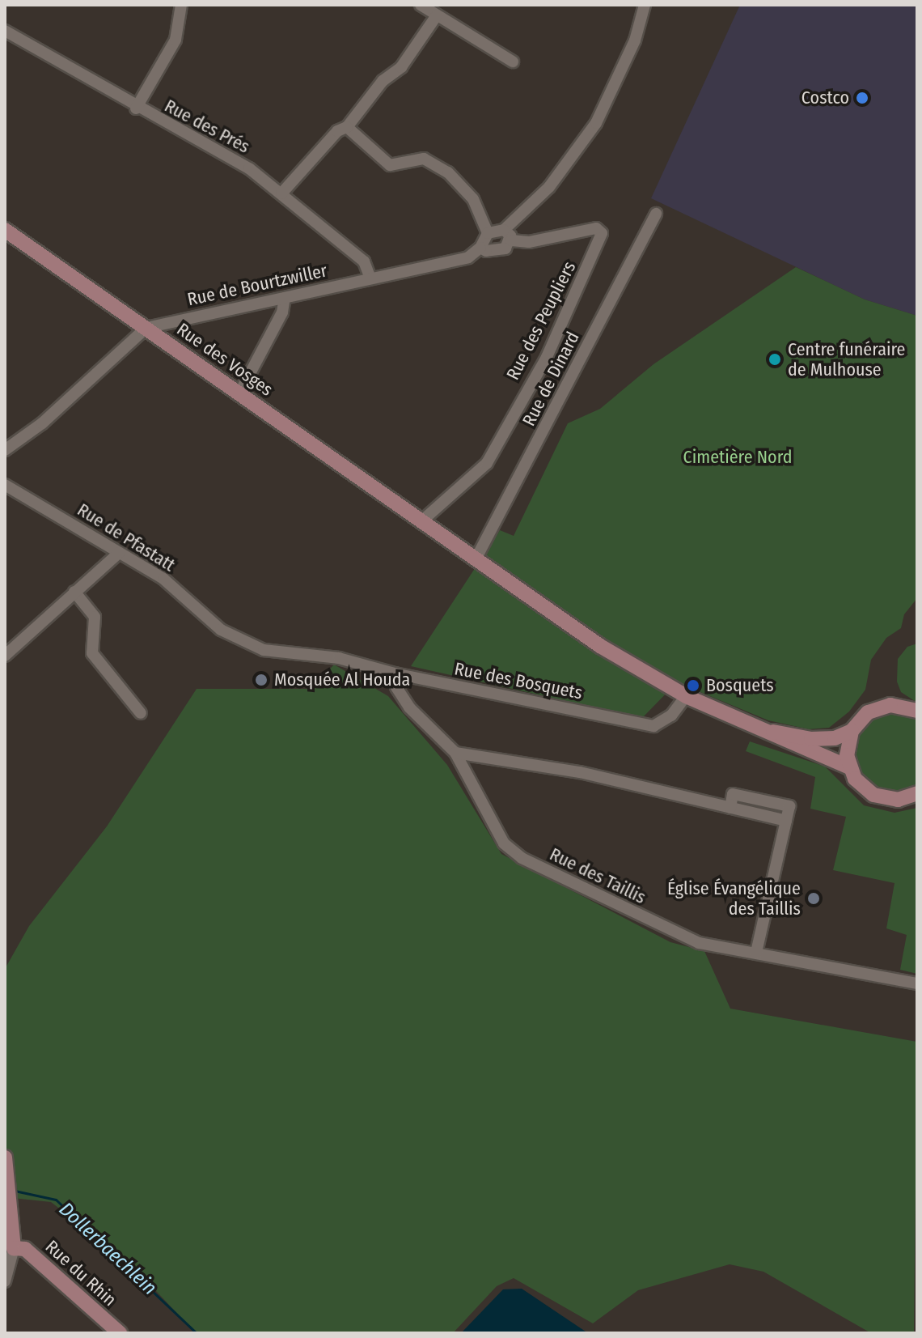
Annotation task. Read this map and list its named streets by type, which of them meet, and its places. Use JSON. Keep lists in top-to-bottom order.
{
  "streets": {
    "main road": ["Rue des Vosges", "Rue du Rhin"],
    "street": [
      "Rue des Prés",
      "Rue de Bourtzwiller",
      "Rue des Peupliers",
      "Rue de Dinard",
      "Rue de Pfastatt",
      "Rue des Bosquets",
      "Rue des Taillis"
    ]
  },
  "crossings": [
    ["Rue des Prés", "Rue de Bourtzwiller"],
    ["Rue de Bourtzwiller", "Rue des Peupliers"],
    ["Rue de Bourtzwiller", "Rue des Vosges"],
    ["Rue des Peupliers", "Rue des Vosges"],
    ["Rue des Vosges", "Rue de Dinard"],
    ["Rue des Vosges", "Rue des Bosquets"],
    ["Rue de Pfastatt", "Rue des Bosquets"],
    ["Rue des Bosquets", "Rue des Taillis"]
  ],
  "water": ["Dollerbaechlein"],
  "parks": ["Cimetière Nord"],
  "places": [
    "Costco",
    "Centre funéraire de Mulhouse",
    "Mosquée Al Houda",
    "Bosquets",
    "Église Évangélique des Taillis"
  ]
}
